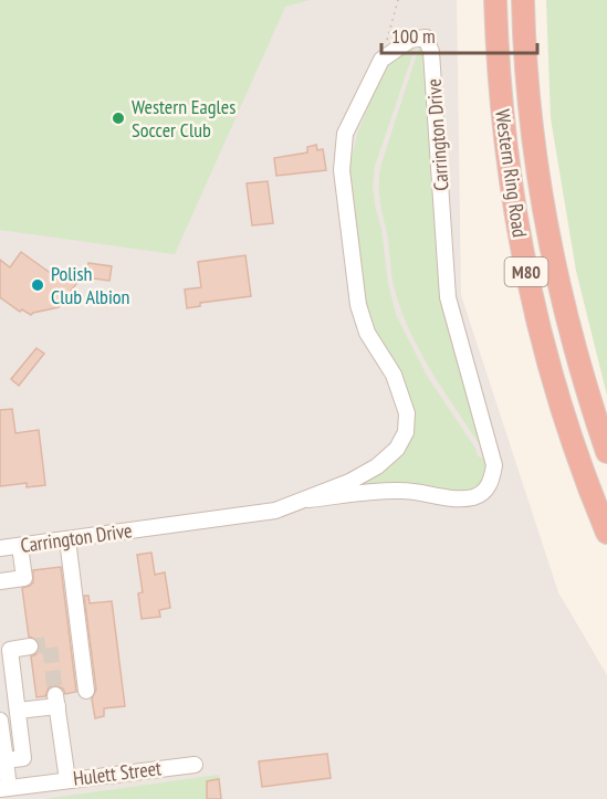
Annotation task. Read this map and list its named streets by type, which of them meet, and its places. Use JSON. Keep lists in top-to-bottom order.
{
  "streets": {
    "highway": ["Western Ring Road", "M80"],
    "street": ["Carrington Drive", "Hulett Street"]
  },
  "places": ["Western Eagles Soccer Club", "Polish Club Albion"],
  "scale_bar": "100 m"
}
